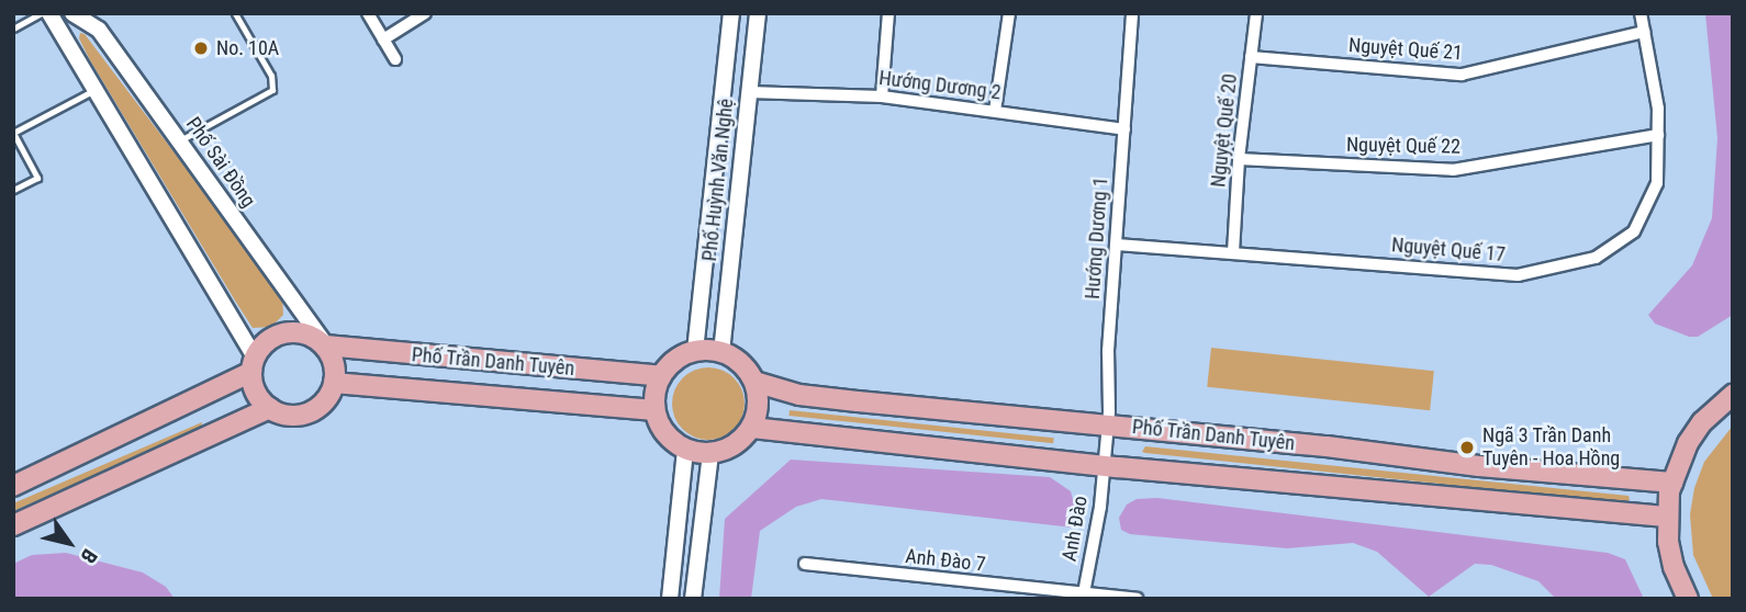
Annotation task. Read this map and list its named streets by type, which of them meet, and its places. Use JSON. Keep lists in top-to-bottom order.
{
  "streets": {
    "main road": ["Phố Trần Danh Tuyên"],
    "street": [
      "Nguyệt Quế 21",
      "Hướng Dương 2",
      "Nguyệt Quế 20",
      "Nguyệt Quế 22",
      "Phố Sài Đồng",
      "Phố Huỳnh Văn Nghệ",
      "Hướng Dương 1",
      "Nguyệt Quế 17",
      "Anh Đào",
      "Anh Đào 7"
    ]
  },
  "crossings": [
    ["Nguyệt Quế 21", "Nguyệt Quế 20"],
    ["Nguyệt Quế 21", "Nguyệt Quế 17"],
    ["Hướng Dương 2", "Phố Huỳnh Văn Nghệ"],
    ["Hướng Dương 2", "Hướng Dương 1"],
    ["Nguyệt Quế 20", "Nguyệt Quế 22"],
    ["Nguyệt Quế 20", "Nguyệt Quế 17"],
    ["Nguyệt Quế 22", "Nguyệt Quế 17"],
    ["Phố Sài Đồng", "Phố Trần Danh Tuyên"],
    ["Phố Huỳnh Văn Nghệ", "Phố Trần Danh Tuyên"],
    ["Hướng Dương 1", "Nguyệt Quế 17"],
    ["Hướng Dương 1", "Phố Trần Danh Tuyên"],
    ["Hướng Dương 1", "Anh Đào"],
    ["Phố Trần Danh Tuyên", "Anh Đào"],
    ["Anh Đào", "Anh Đào 7"]
  ],
  "places": ["No. 10A", "Ngã 3 Trần Danh Tuyên - Hoa Hồng"],
  "north": "bottom right"
}
